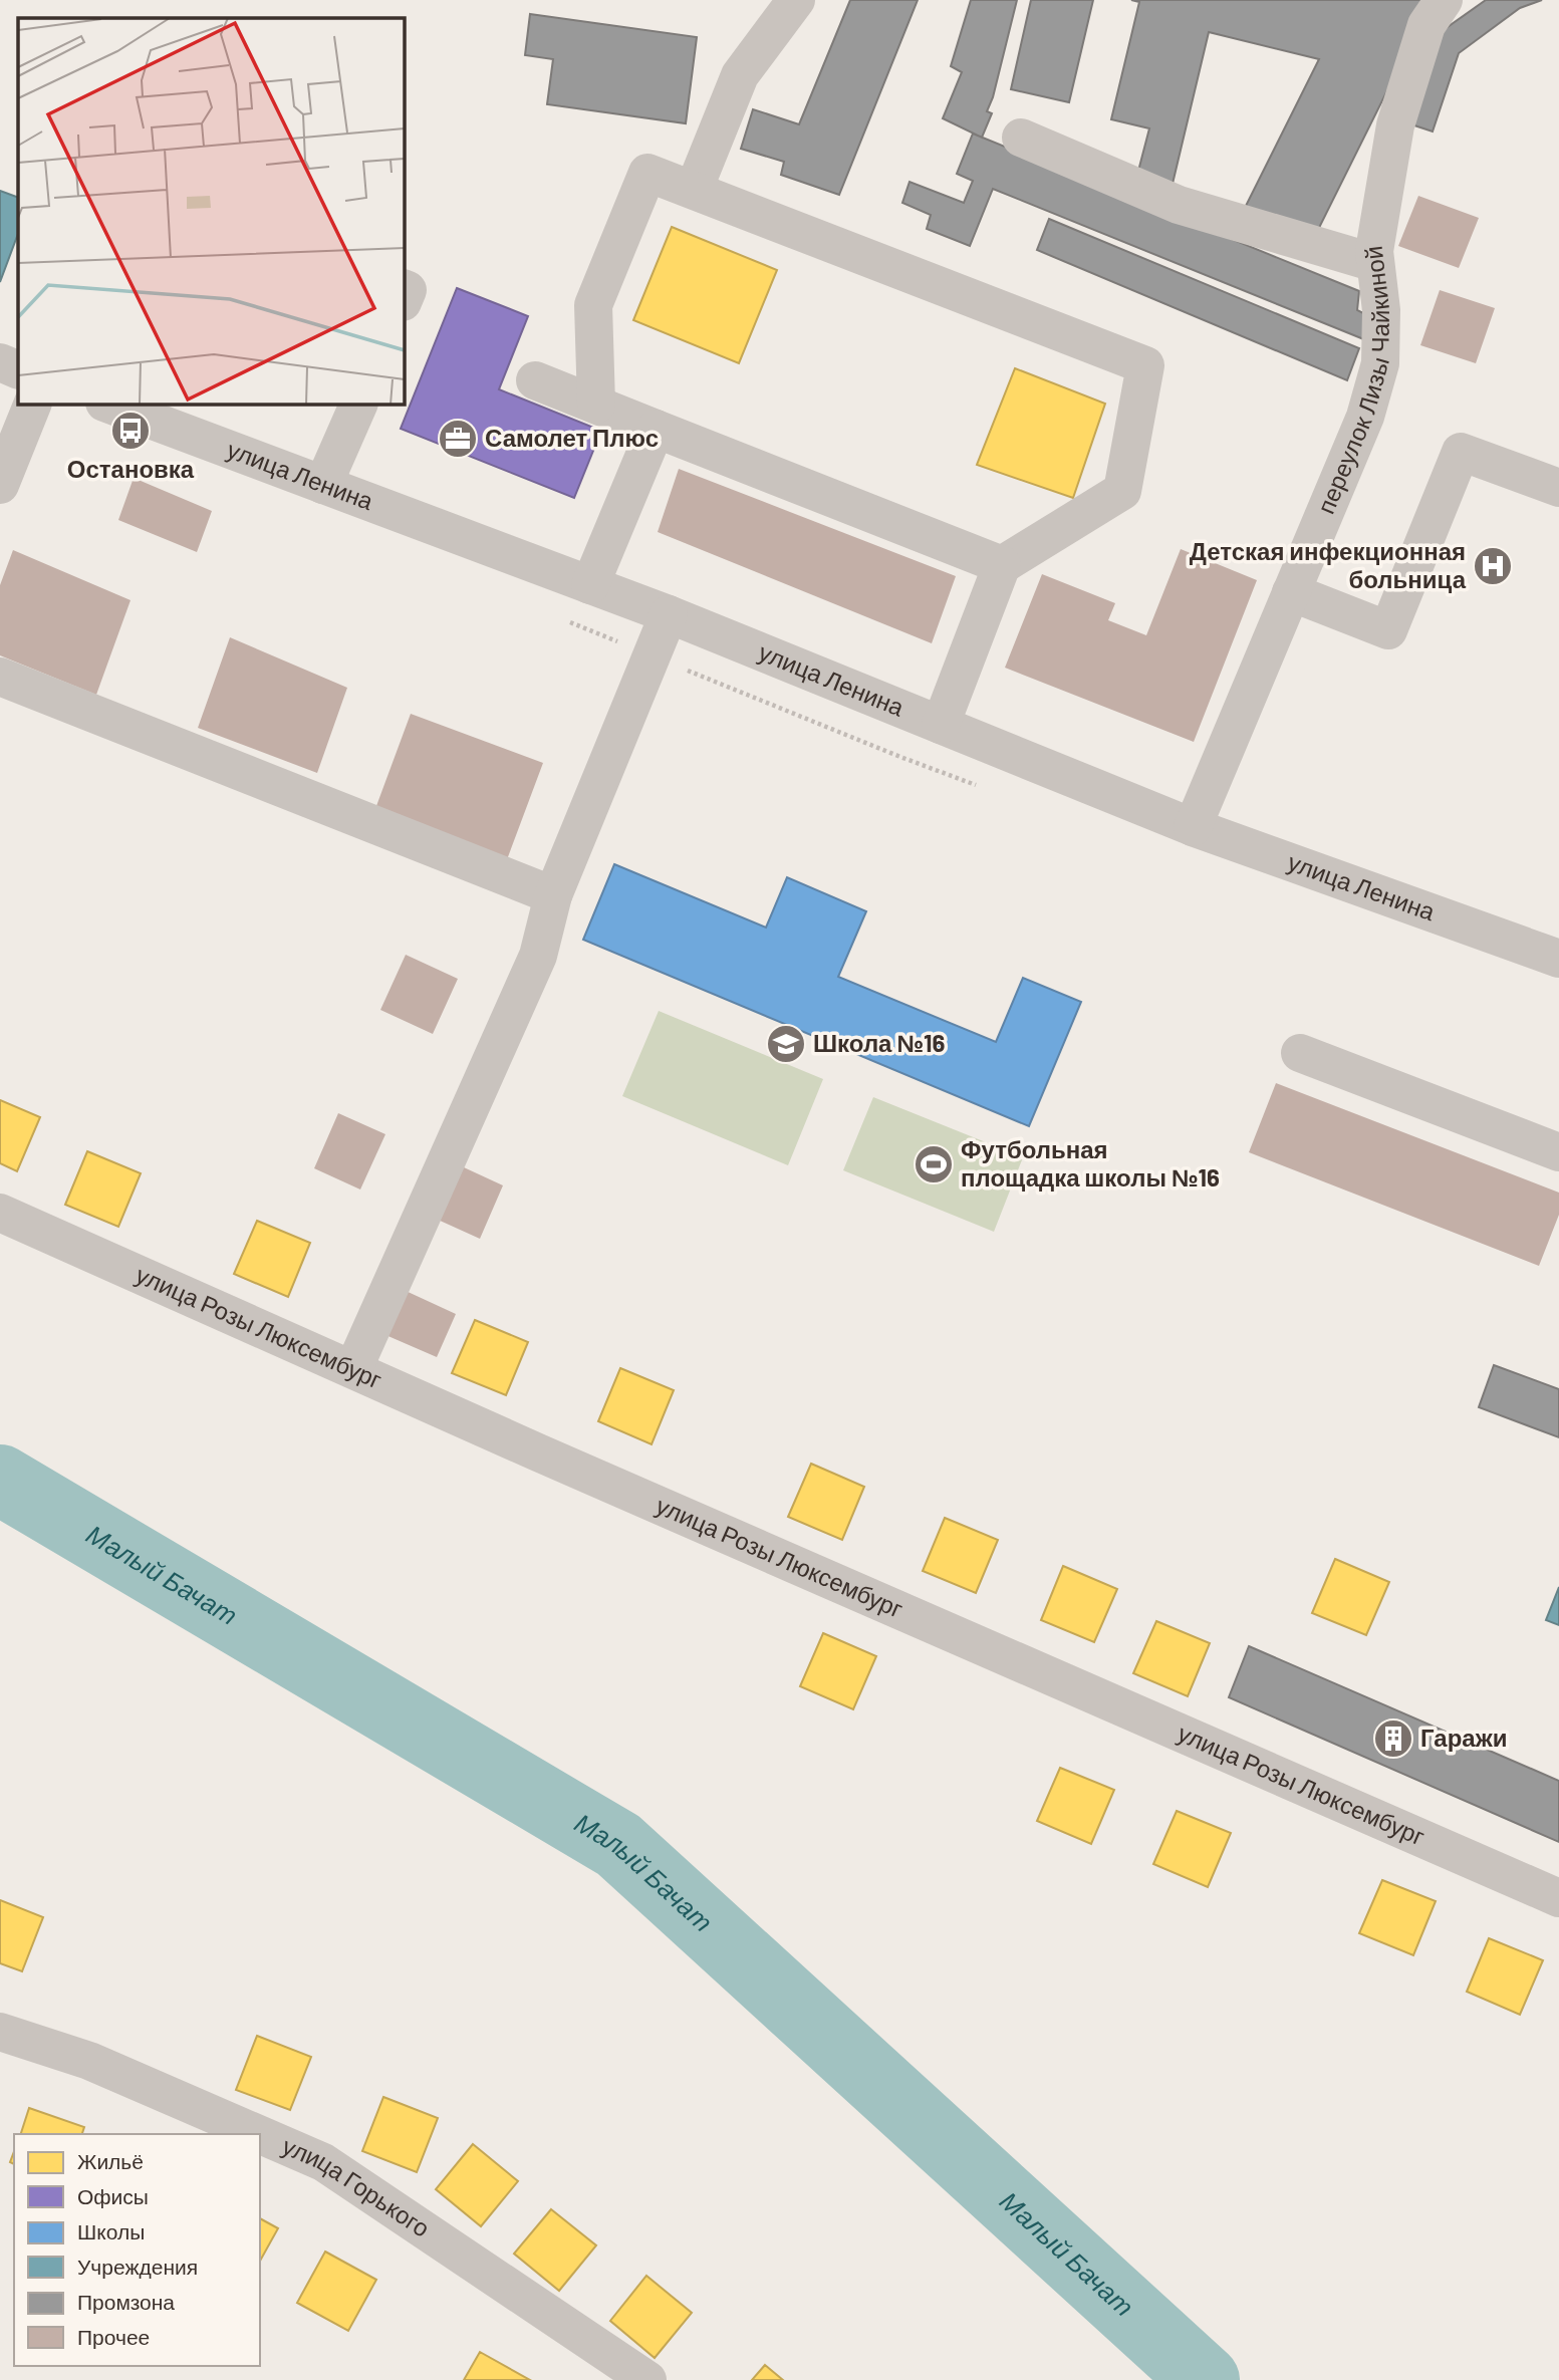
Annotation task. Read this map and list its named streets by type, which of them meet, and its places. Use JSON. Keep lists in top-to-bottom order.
{
  "streets": {
    "street": [
      "переулок Лизы Чайкиной",
      "улица Ленина",
      "улица Розы Люксембург",
      "улица Горького"
    ]
  },
  "crossings": [
    ["переулок Лизы Чайкиной", "улица Ленина"]
  ],
  "water": ["Малый Бачат"],
  "places": {
    "bus stop": ["Остановка"],
    "office": ["Самолет Плюс"],
    "hospital": ["Детская инфекционная больница"],
    "school or university": ["Школа №16"],
    "sports": ["Футбольная площадка школы №16"],
    "building": ["Гаражи"]
  },
  "legend": [
    "Жильё",
    "Офисы",
    "Школы",
    "Учреждения",
    "Промзона",
    "Прочее"
  ]
}
